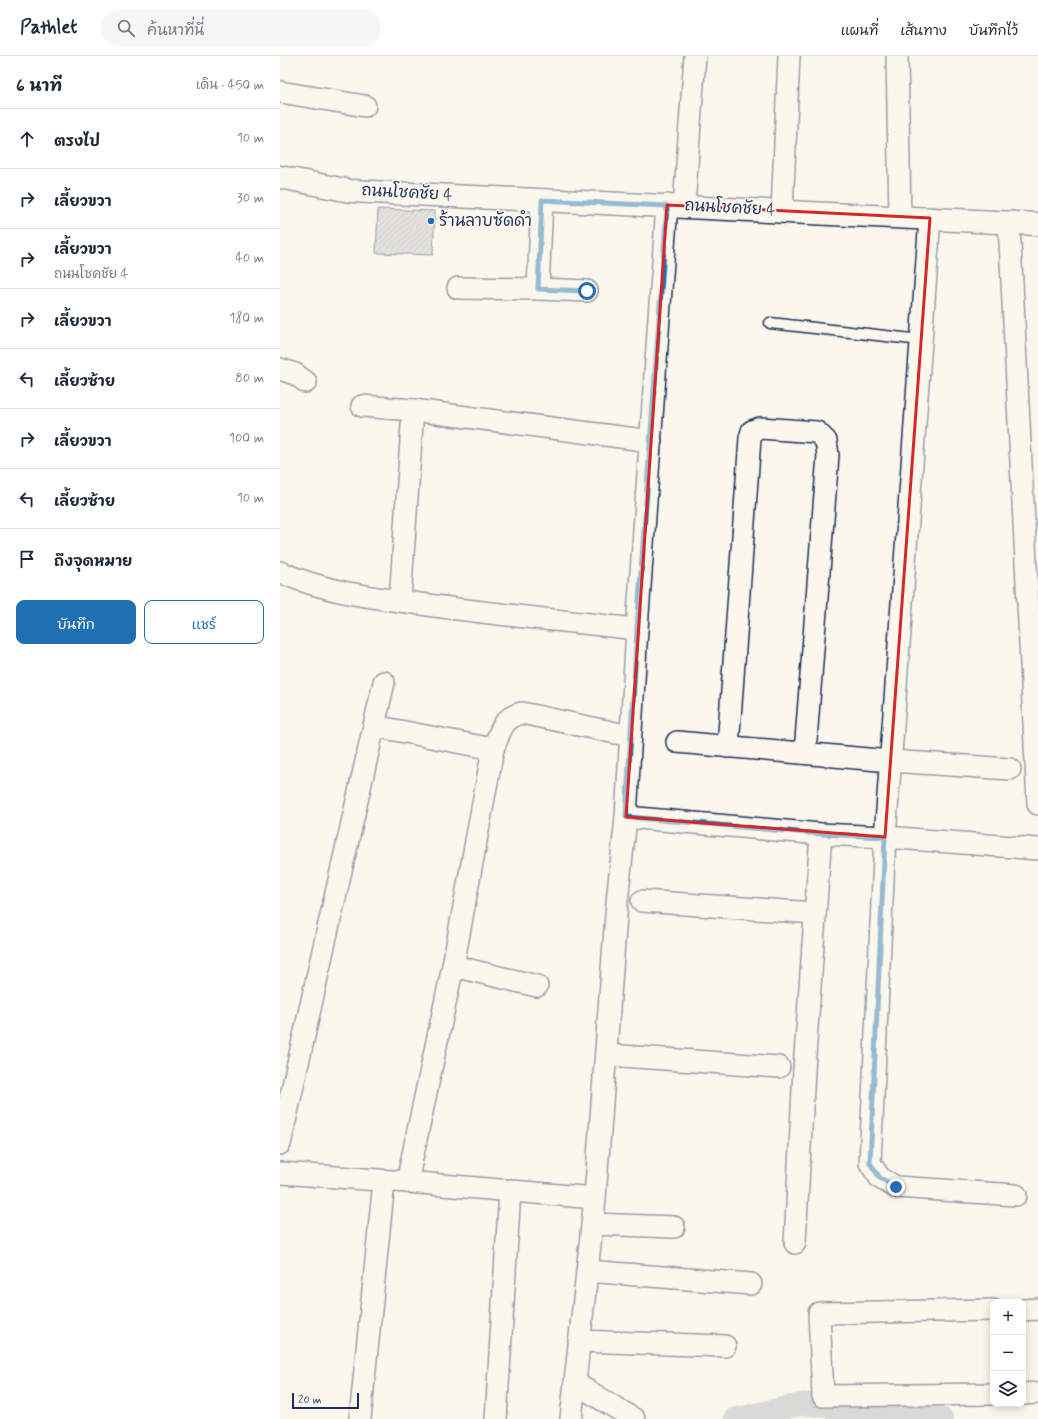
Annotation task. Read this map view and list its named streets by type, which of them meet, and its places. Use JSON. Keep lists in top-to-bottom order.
{
  "streets": {
    "street": ["ถนนโชคชัย 4"]
  },
  "places": ["ร้านลาบซัดดำ"],
  "scale_bar": "20 m",
  "page": {
    "header": "Pathlet",
    "search": "ค้นหาที่นี่",
    "nav": ["แผนที่", "เส้นทาง", "บันทึกไว้"],
    "heading": ["6 นาที", "เดิน · 450 m"],
    "list": [
      ["ตรงไป", "10 m"],
      ["เลี้ยวขวา", "30 m"],
      ["เลี้ยวขวา", "ถนนโชคชัย 4", "40 m"],
      ["เลี้ยวขวา", "180 m"],
      ["เลี้ยวซ้าย", "80 m"],
      ["เลี้ยวขวา", "100 m"],
      ["เลี้ยวซ้าย", "10 m"],
      "ถึงจุดหมาย"
    ],
    "buttons": ["บันทึก", "แชร์"],
    "map_buttons": ["+", "−"],
    "scale": "20 m"
  }
}
